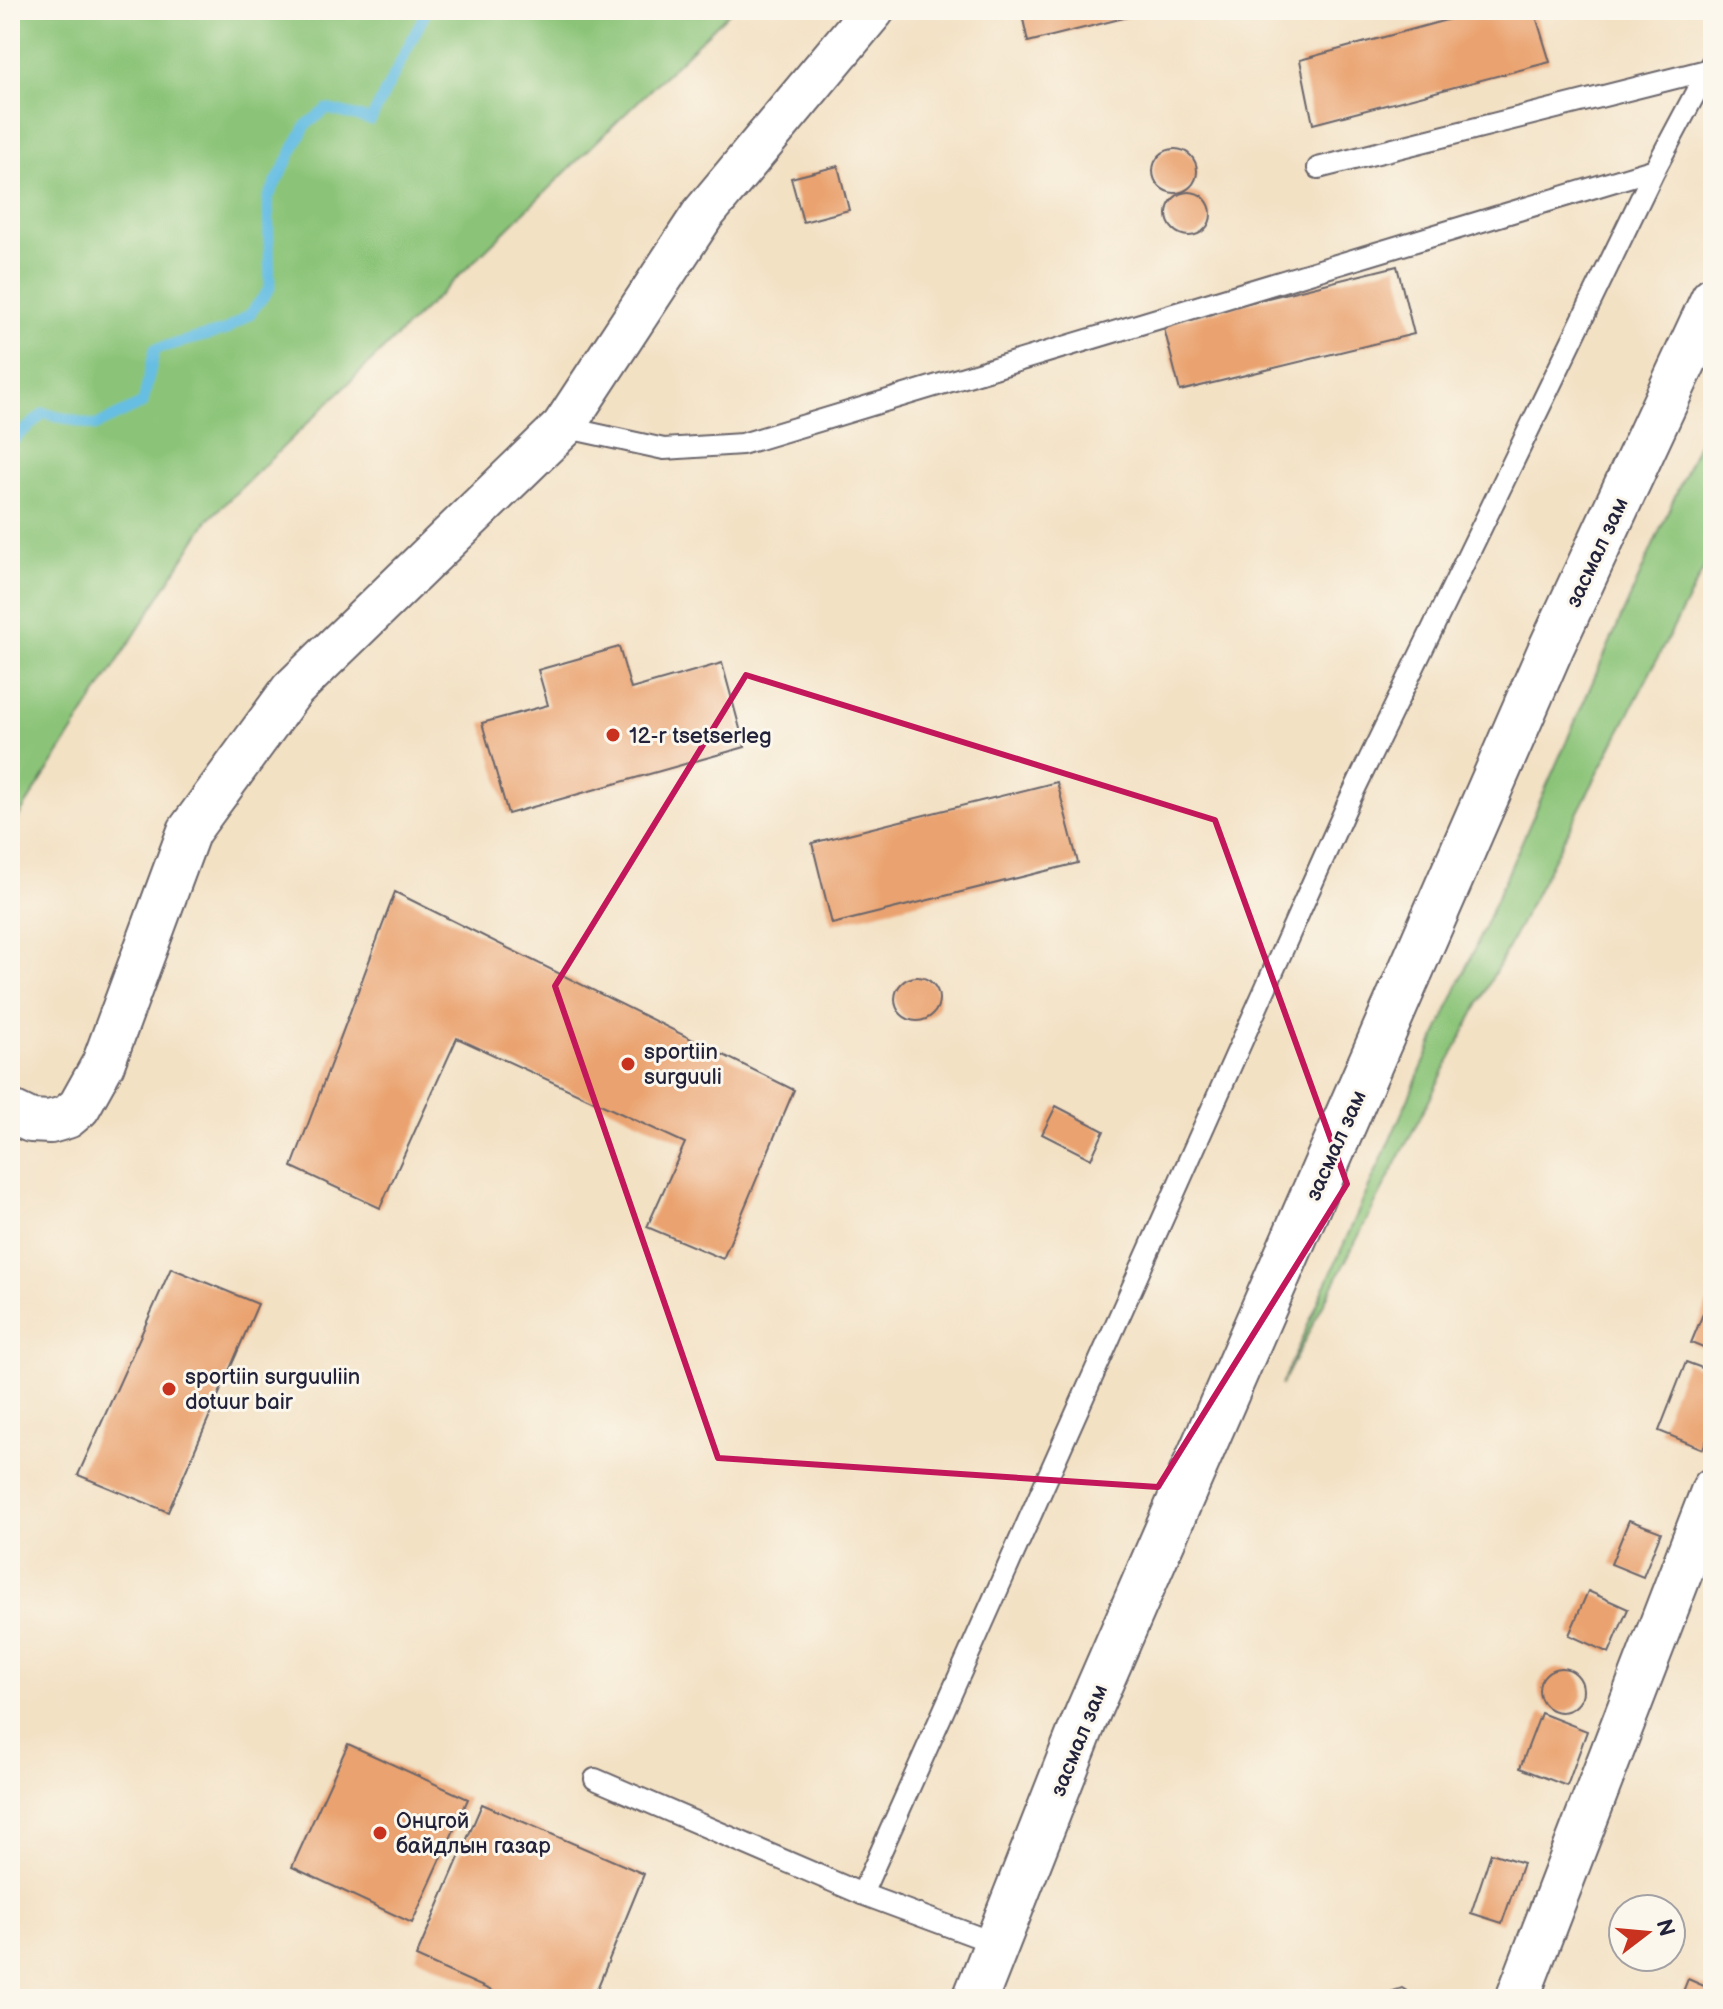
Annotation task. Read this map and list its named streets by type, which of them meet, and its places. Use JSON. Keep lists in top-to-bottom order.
{
  "streets": {
    "highway": ["засмал зам"]
  },
  "places": [
    "12-r tsetserleg",
    "sportiin surguuli",
    "sportiin surguuliin dotuur bair",
    "Онцгой байдлын газар"
  ],
  "north": "right"
}
